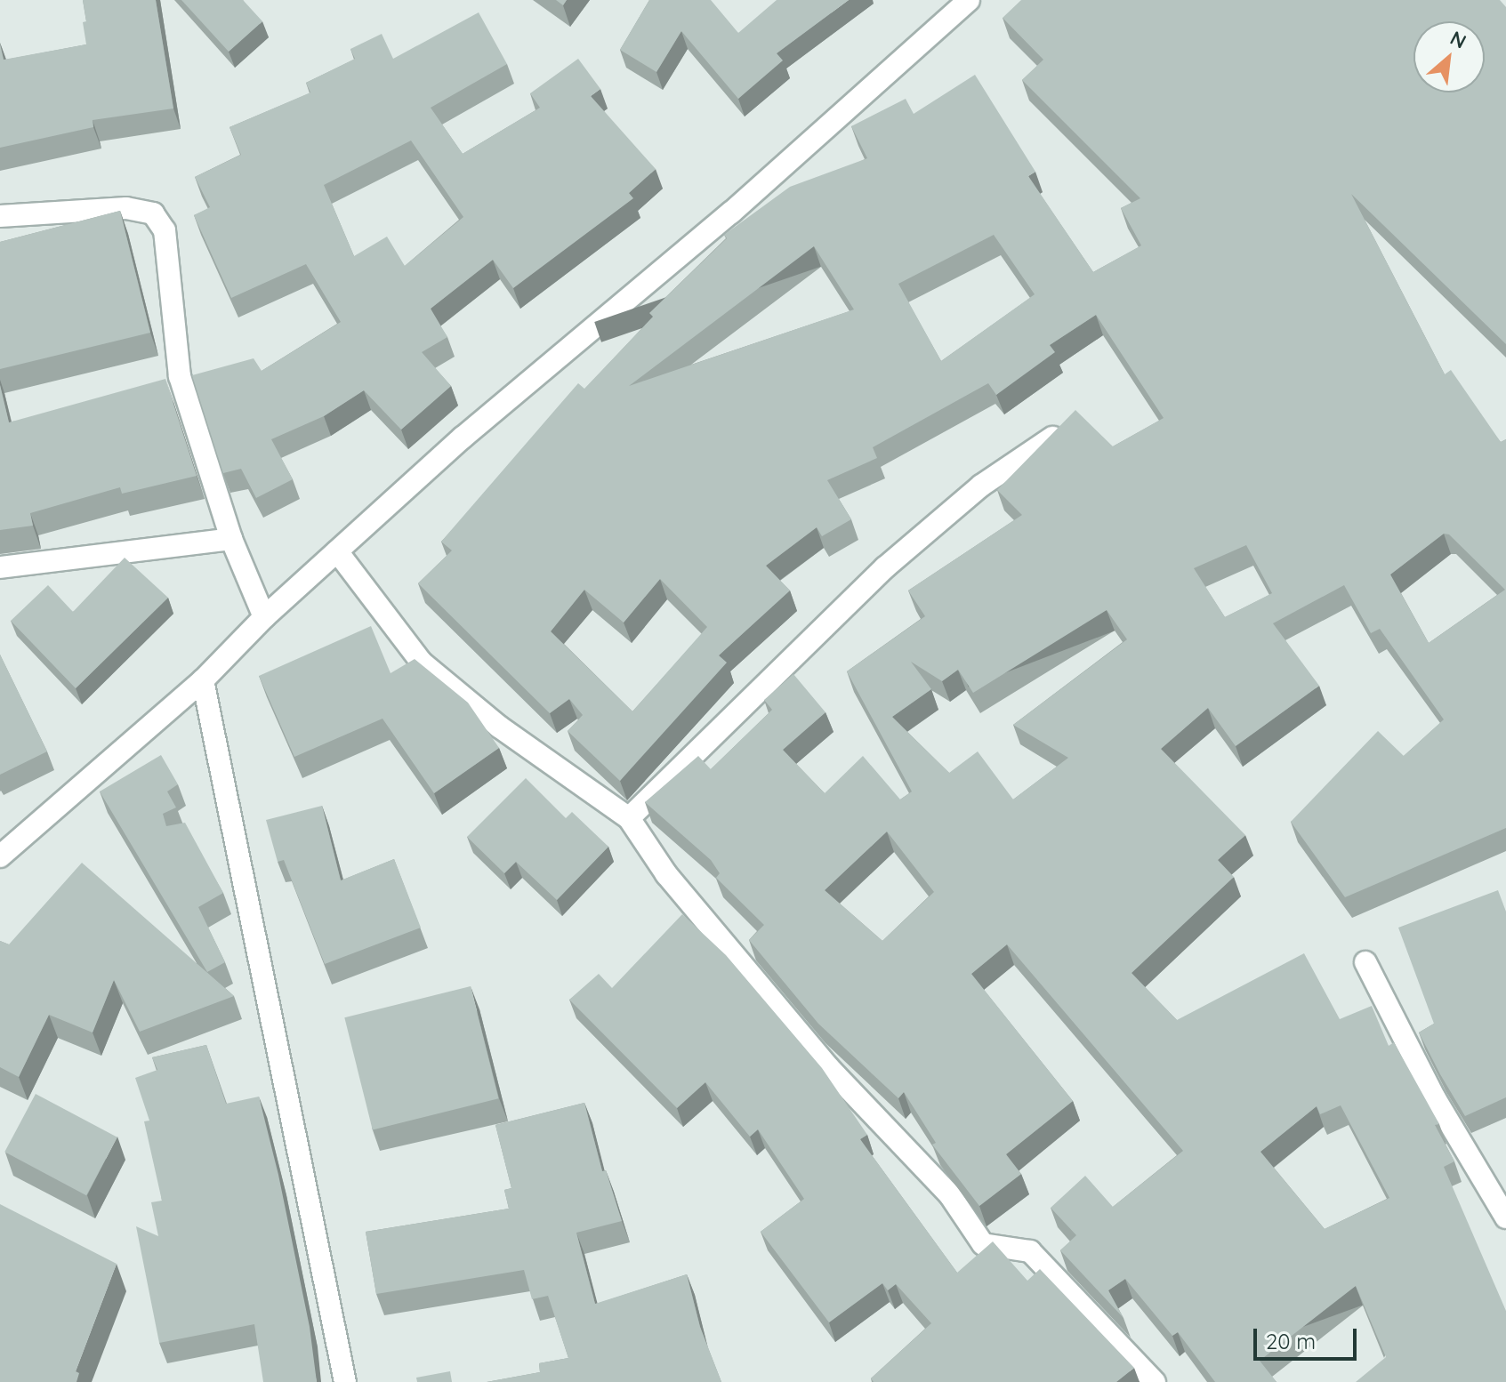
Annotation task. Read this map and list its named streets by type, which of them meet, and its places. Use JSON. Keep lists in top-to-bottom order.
{
  "scale_bar": "20 m",
  "north": "top right"
}
